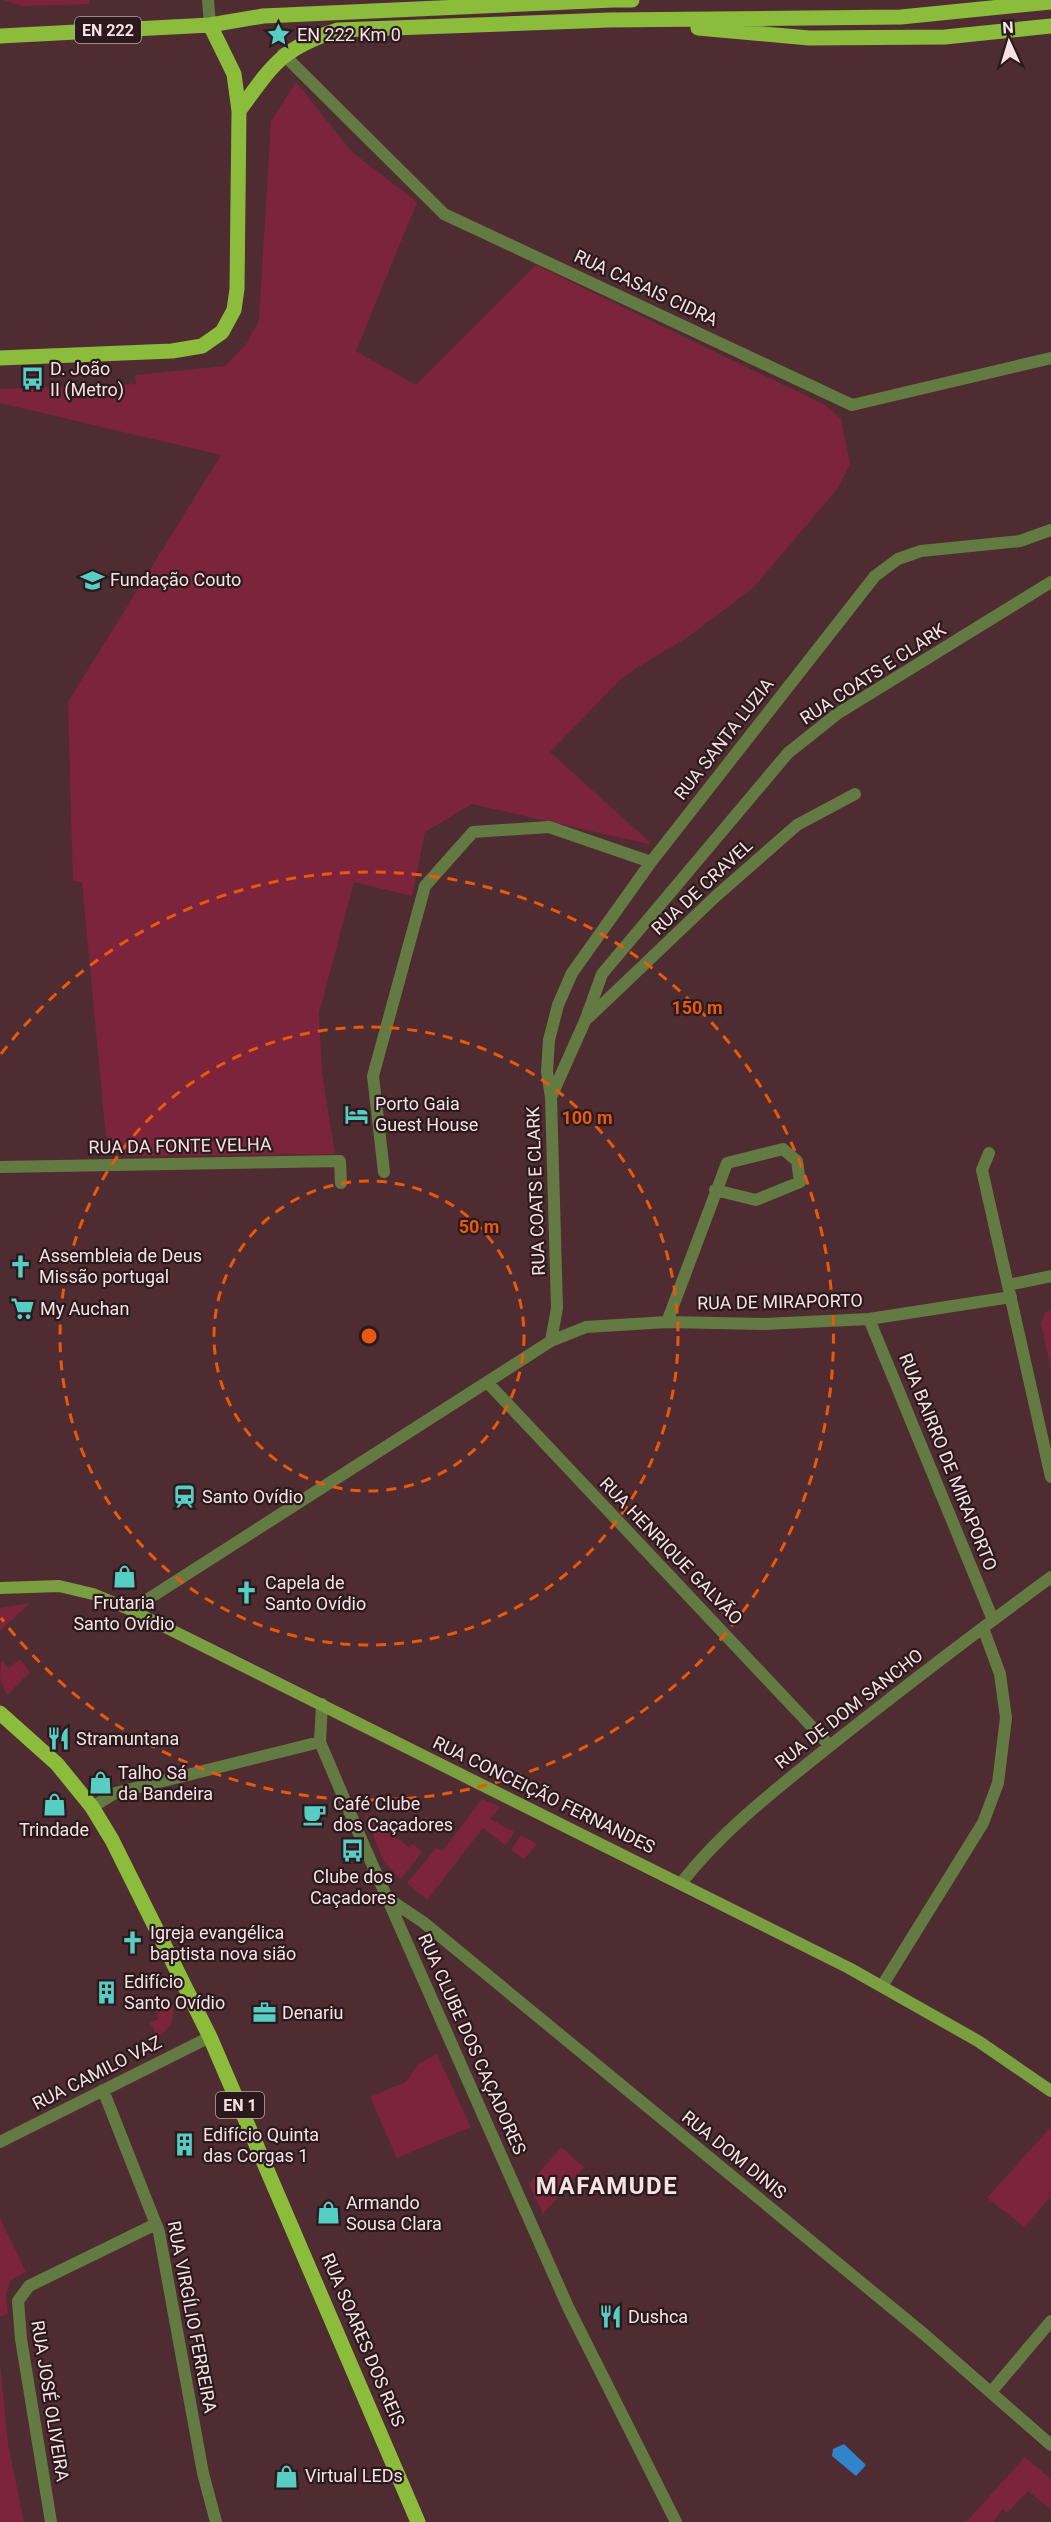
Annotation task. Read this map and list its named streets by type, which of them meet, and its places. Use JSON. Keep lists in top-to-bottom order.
{
  "streets": {
    "main road": [
      "EN 222",
      "RUA CONCEIÇÃO FERNANDES",
      "EN 1",
      "RUA SOARES DOS REIS"
    ],
    "street": [
      "RUA CASAIS CIDRA",
      "RUA COATS E CLARK",
      "RUA SANTA LUZIA",
      "RUA DE CRAVEL",
      "RUA DA FONTE VELHA",
      "RUA DE MIRAPORTO",
      "RUA BAIRRO DE MIRAPORTO",
      "RUA HENRIQUE GALVÃO",
      "RUA DE DOM SANCHO",
      "RUA CLUBE DOS CAÇADORES",
      "RUA CAMILO VAZ",
      "RUA DOM DINIS",
      "RUA VIRGÍLIO FERREIRA",
      "RUA JOSÉ OLIVEIRA"
    ]
  },
  "crossings": [
    ["RUA COATS E CLARK", "RUA SANTA LUZIA"],
    ["RUA COATS E CLARK", "RUA DE CRAVEL"],
    ["RUA COATS E CLARK", "RUA DE MIRAPORTO"],
    ["RUA DE MIRAPORTO", "RUA BAIRRO DE MIRAPORTO"],
    ["RUA BAIRRO DE MIRAPORTO", "RUA DE DOM SANCHO"],
    ["RUA BAIRRO DE MIRAPORTO", "RUA CONCEIÇÃO FERNANDES"],
    ["RUA HENRIQUE GALVÃO", "RUA DE DOM SANCHO"],
    ["RUA DE DOM SANCHO", "RUA CONCEIÇÃO FERNANDES"],
    ["RUA CONCEIÇÃO FERNANDES", "RUA CLUBE DOS CAÇADORES"],
    ["RUA CLUBE DOS CAÇADORES", "RUA DOM DINIS"],
    ["RUA CAMILO VAZ", "RUA VIRGÍLIO FERREIRA"],
    ["RUA CAMILO VAZ", "RUA SOARES DOS REIS"],
    ["RUA VIRGÍLIO FERREIRA", "RUA JOSÉ OLIVEIRA"]
  ],
  "districts": ["MAFAMUDE"],
  "places": {
    "place": ["EN 222 Km 0"],
    "bus stop": ["D. João II (Metro)", "Clube dos Caçadores"],
    "school or university": ["Fundação Couto"],
    "hotel": ["Porto Gaia Guest House"],
    "church": ["Assembleia de Deus Missão portugal", "Capela de Santo Ovídio", "Igreja evangélica baptista nova sião"],
    "supermarket": ["My Auchan"],
    "station": ["Santo Ovídio"],
    "shop": [
      "Frutaria Santo Ovídio",
      "Talho Sá da Bandeira",
      "Trindade",
      "Armando Sousa Clara",
      "Virtual LEDs"
    ],
    "restaurant": ["Stramuntana", "Dushca"],
    "cafe": ["Café Clube dos Caçadores"],
    "building": ["Edifício Santo Ovídio", "Edifício Quinta das Corgas 1"],
    "office": ["Denariu"]
  },
  "north": "top",
  "rings": ["150 m", "100 m", "50 m"]
}
